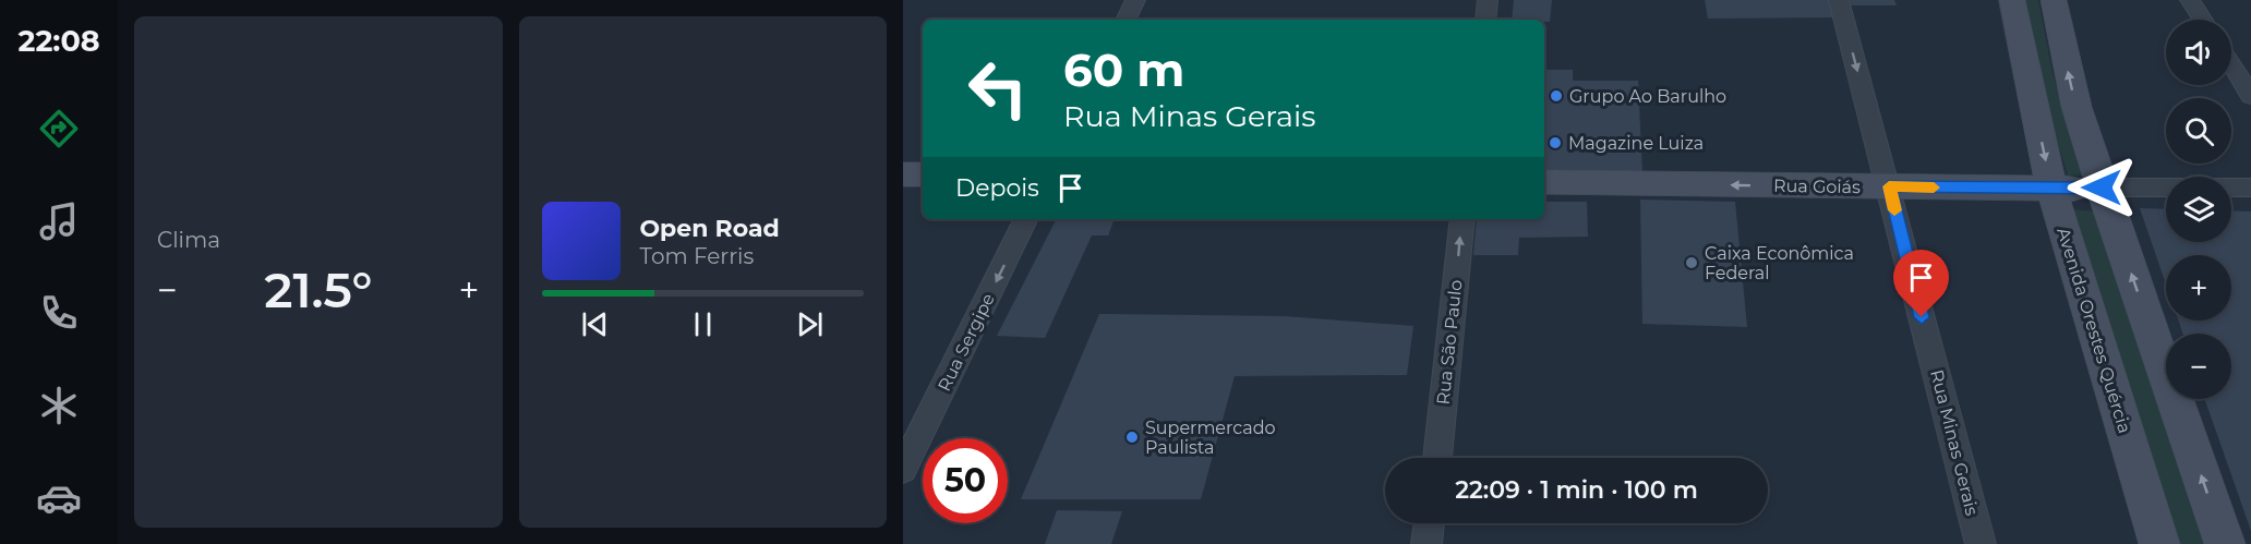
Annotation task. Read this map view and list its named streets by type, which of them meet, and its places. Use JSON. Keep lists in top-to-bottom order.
{
  "streets": {
    "main road": ["Rua Goiás", "Avenida Orestes Quércia"],
    "street": ["Rua Sergipe", "Rua São Paulo", "Rua Minas Gerais"]
  },
  "crossings": [
    ["Rua Goiás", "Avenida Orestes Quércia"],
    ["Rua Goiás", "Rua Minas Gerais"]
  ],
  "one_way": ["Rua Goiás", "Rua Sergipe", "Rua São Paulo"],
  "places": [
    "Grupo Ao Barulho",
    "Magazine Luiza",
    "Caixa Econômica Federal",
    "Supermercado Paulista"
  ],
  "page": {
    "tabs": "22:08",
    "tile": "Clima",
    "map_buttons": ["+", "−"],
    "turn": ["60 m", "Rua Minas Gerais"],
    "then": "Depois",
    "song": ["Open Road", "Tom Ferris"],
    "heat": ["−", "21.5°", "+"],
    "limit": "50",
    "trip": "22:09 · 1 min · 100 m"
  }
}
